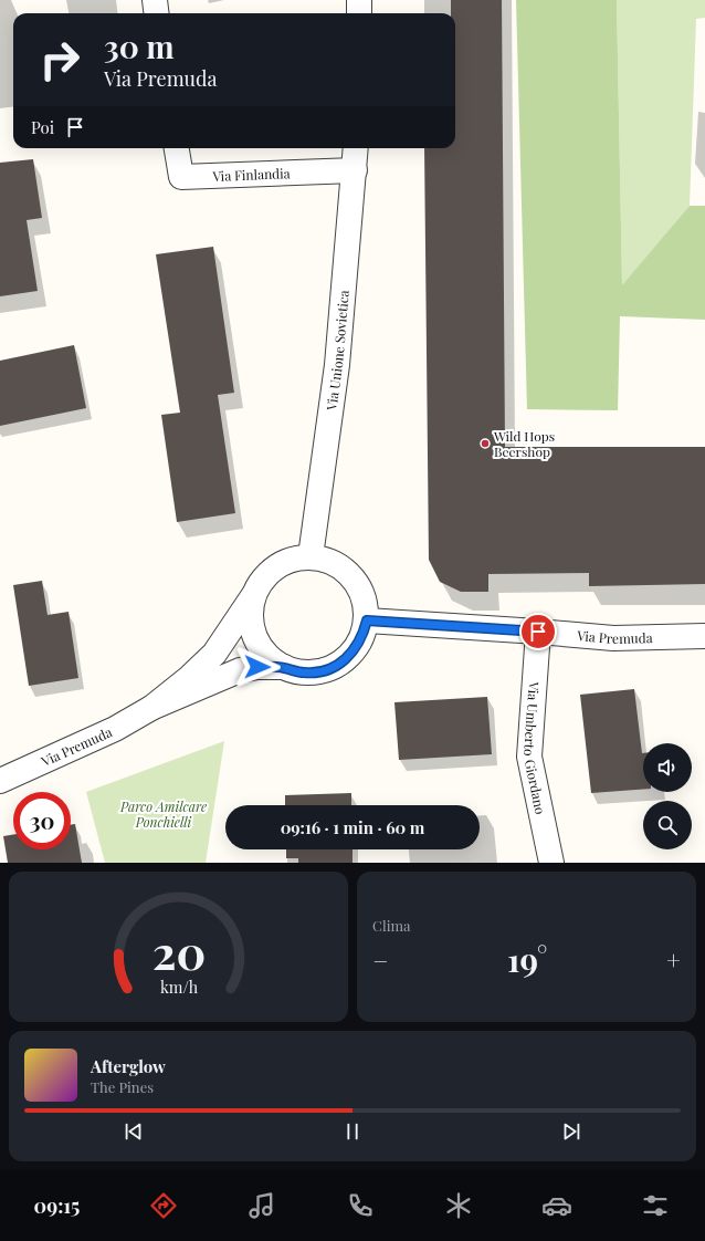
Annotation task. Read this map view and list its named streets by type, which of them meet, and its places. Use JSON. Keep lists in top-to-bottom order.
{
  "streets": {
    "street": [
      "Via Finlandia",
      "Via Unione Sovietica",
      "Via Premuda",
      "Via Umberto Giordano"
    ]
  },
  "crossings": [
    ["Via Finlandia", "Via Unione Sovietica"],
    ["Via Unione Sovietica", "Via Premuda"],
    ["Via Premuda", "Via Umberto Giordano"]
  ],
  "parks": ["Parco Amilcare Ponchielli"],
  "places": ["Wild Hops Beershop"],
  "page": {
    "turn": ["30 m", "Via Premuda"],
    "then": "Poi",
    "limit": "30",
    "trip": "09:16 · 1 min · 60 m",
    "tile": "Clima",
    "heat": ["−", "19°", "+"],
    "song": ["Afterglow", "The Pines"],
    "tabs": "09:15",
    "gauge": ["20", "km/h"]
  }
}
